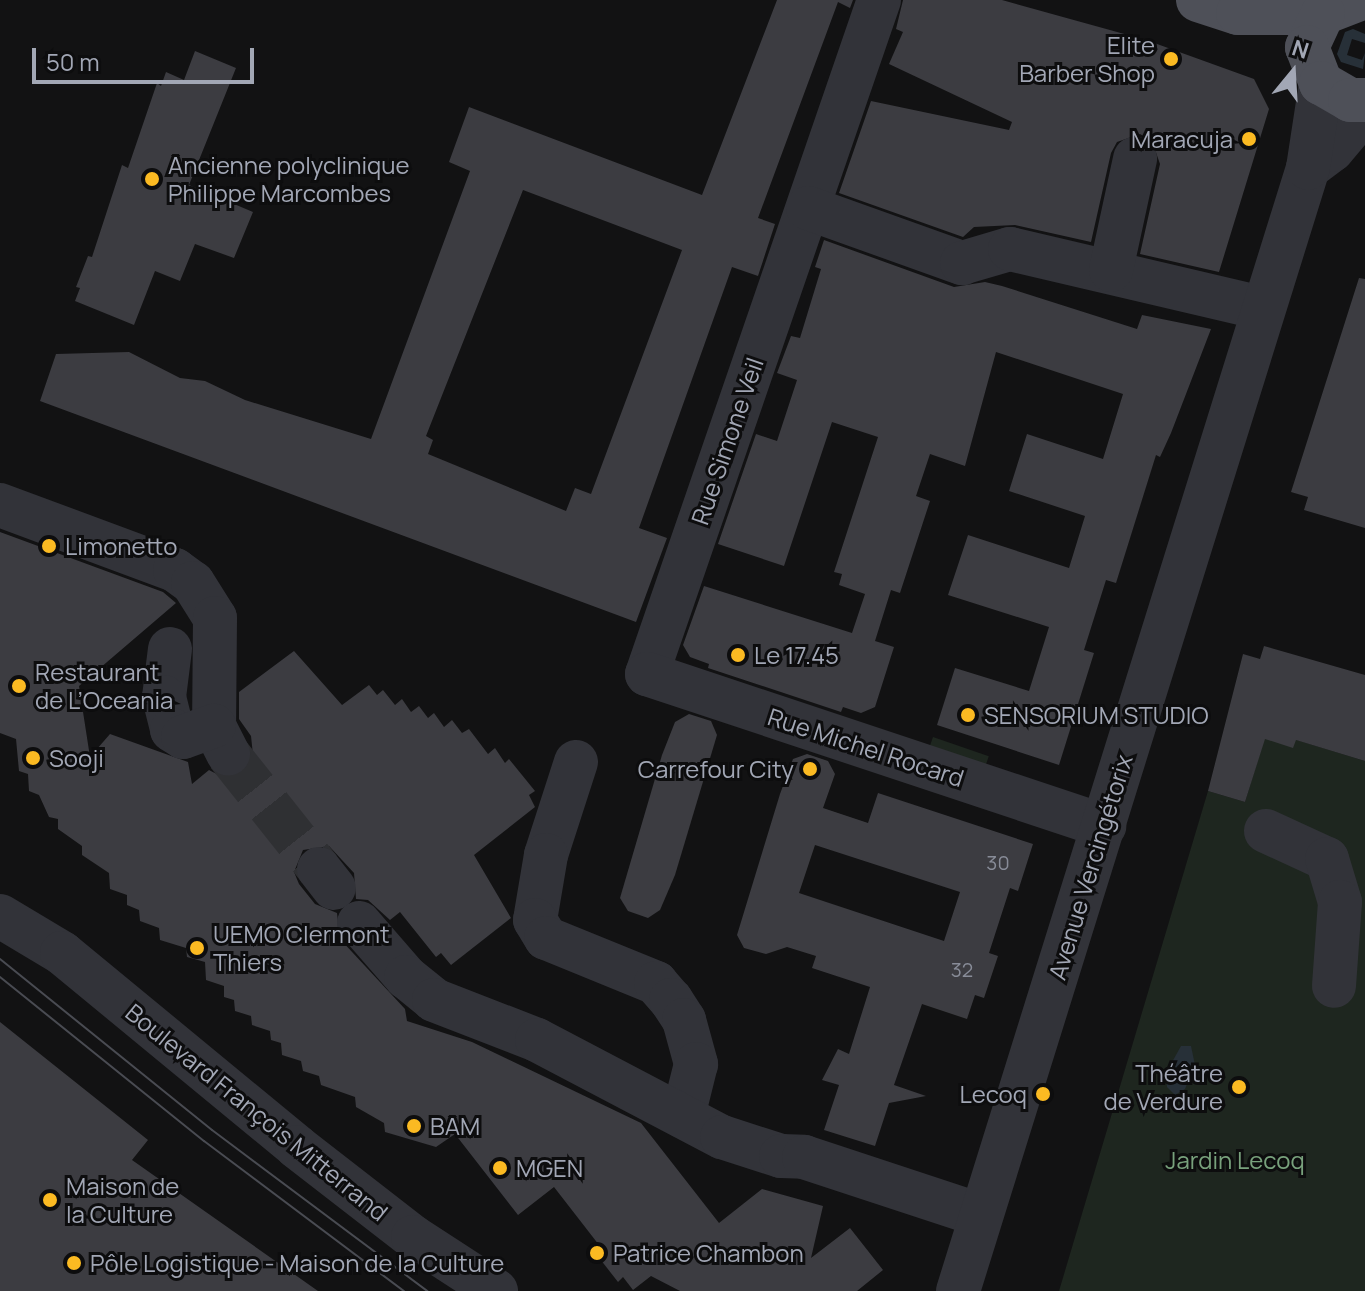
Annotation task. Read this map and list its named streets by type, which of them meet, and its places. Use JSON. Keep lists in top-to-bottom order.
{
  "streets": {
    "main road": ["Avenue Vercingétorix"],
    "street": ["Rue Simone Veil", "Rue Michel Rocard", "Boulevard François Mitterrand"]
  },
  "crossings": [
    ["Rue Simone Veil", "Rue Michel Rocard"],
    ["Rue Michel Rocard", "Avenue Vercingétorix"]
  ],
  "parks": ["Jardin Lecoq"],
  "places": [
    "Elite Barber Shop",
    "Maracuja",
    "Ancienne polyclinique Philippe Marcombes",
    "Limonetto",
    "Le 17.45",
    "Restaurant de L’Oceania",
    "SENSORIUM STUDIO",
    "Sooji",
    "Carrefour City",
    "UEMO Clermont Thiers",
    "Théâtre de Verdure",
    "Lecoq",
    "BAM",
    "MGEN",
    "Maison de la Culture",
    "Patrice Chambon",
    "Pôle Logistique - Maison de la Culture"
  ],
  "house_numbers": ["30", "32"],
  "scale_bar": "50 m",
  "north": "top"
}
